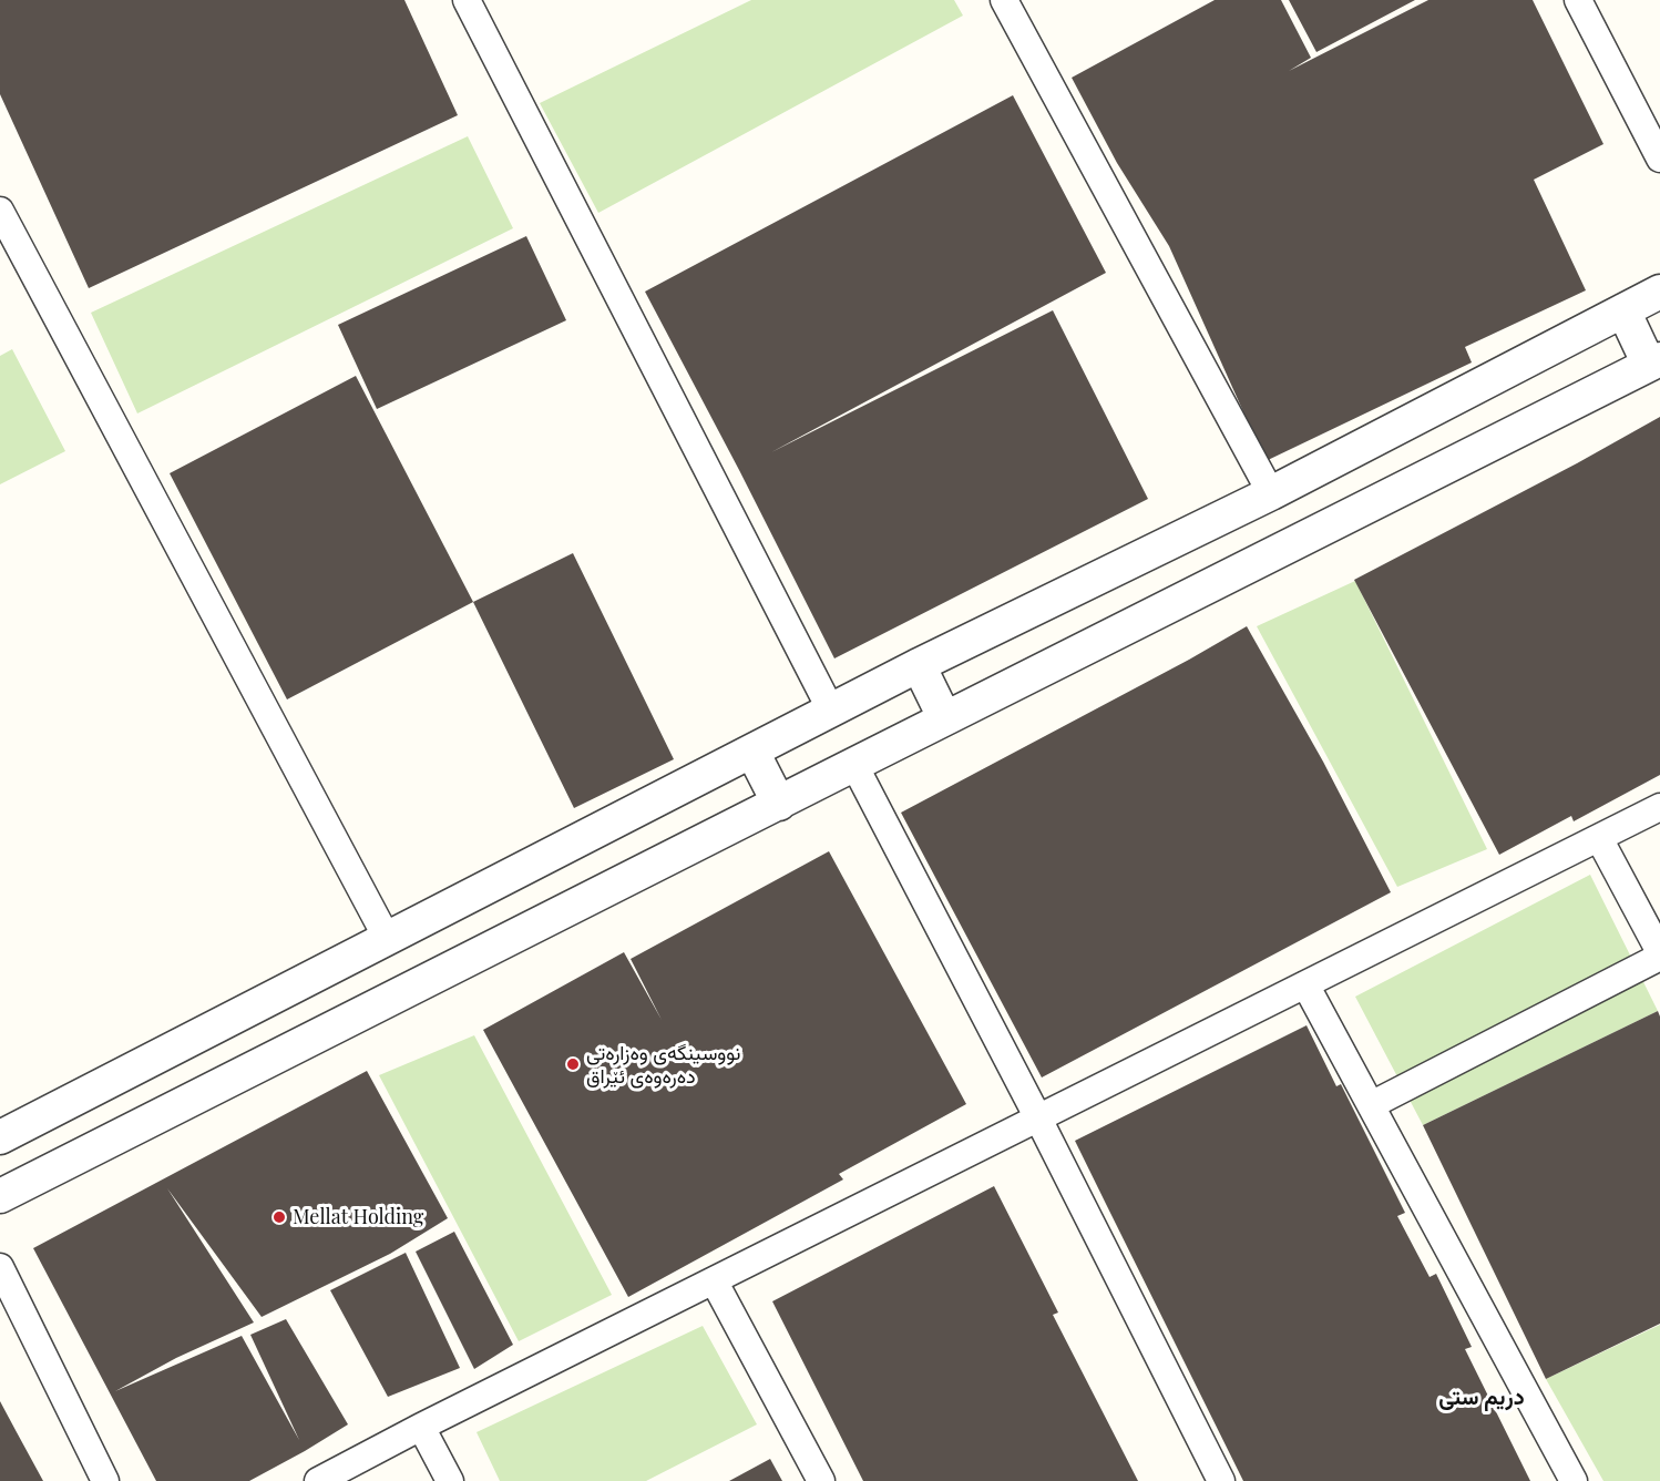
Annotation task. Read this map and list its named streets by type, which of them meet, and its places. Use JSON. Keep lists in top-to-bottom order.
{
  "districts": ["دریم ستی"],
  "places": ["نووسینگەی وەزارەتی دەرەوەی ئێراق", "Mellat Holding"]
}
